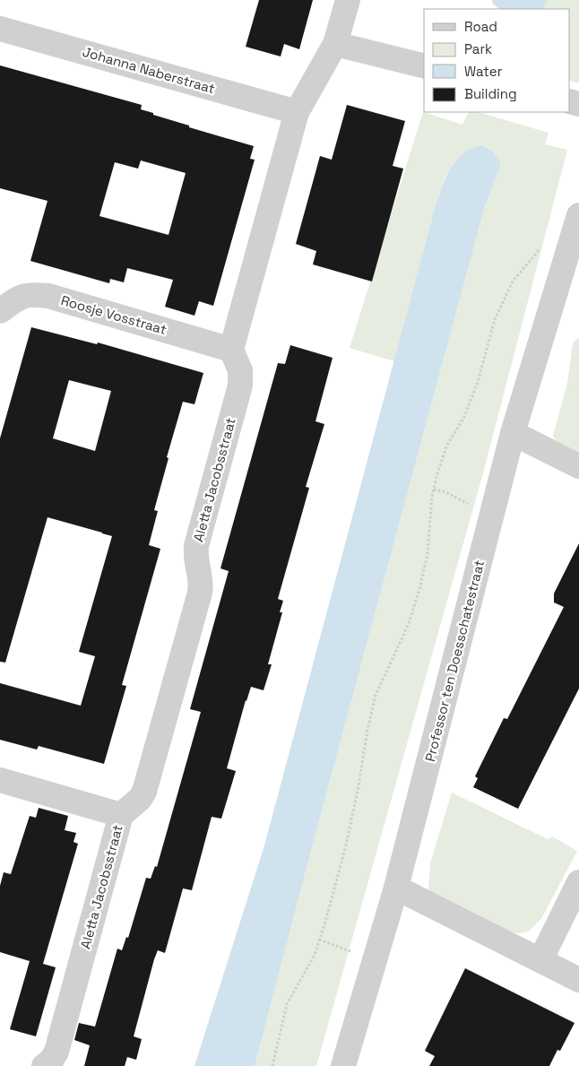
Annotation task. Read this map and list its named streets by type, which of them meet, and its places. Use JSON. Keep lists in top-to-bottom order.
{
  "streets": {
    "street": [
      "Johanna Naberstraat",
      "Roosje Vosstraat",
      "Aletta Jacobsstraat",
      "Professor ten Doesschatestraat"
    ]
  },
  "crossings": [
    ["Roosje Vosstraat", "Aletta Jacobsstraat"]
  ],
  "legend": [
    "Road",
    "Park",
    "Water",
    "Building"
  ]
}
